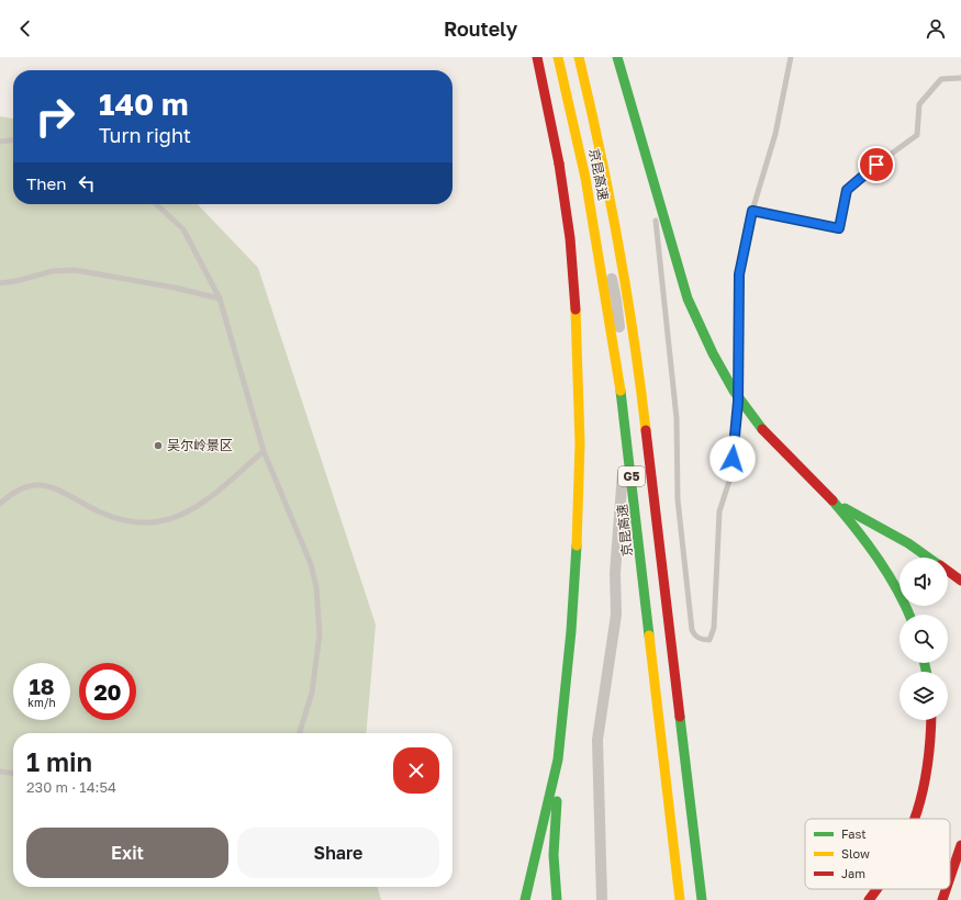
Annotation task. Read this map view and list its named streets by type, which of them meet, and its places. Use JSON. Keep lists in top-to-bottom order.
{
  "streets": {
    "highway": ["京昆高速", "G5"]
  },
  "places": ["吴尔岭景区"],
  "legend": ["Fast", "Slow", "Jam"],
  "page": {
    "header": "Routely",
    "turn": ["140 m", "Turn right"],
    "then": "Then",
    "speed": "18 km/h",
    "limit": "20",
    "heading": ["1 min", "230 m · 14:54"],
    "buttons": ["Exit", "Share"]
  }
}
